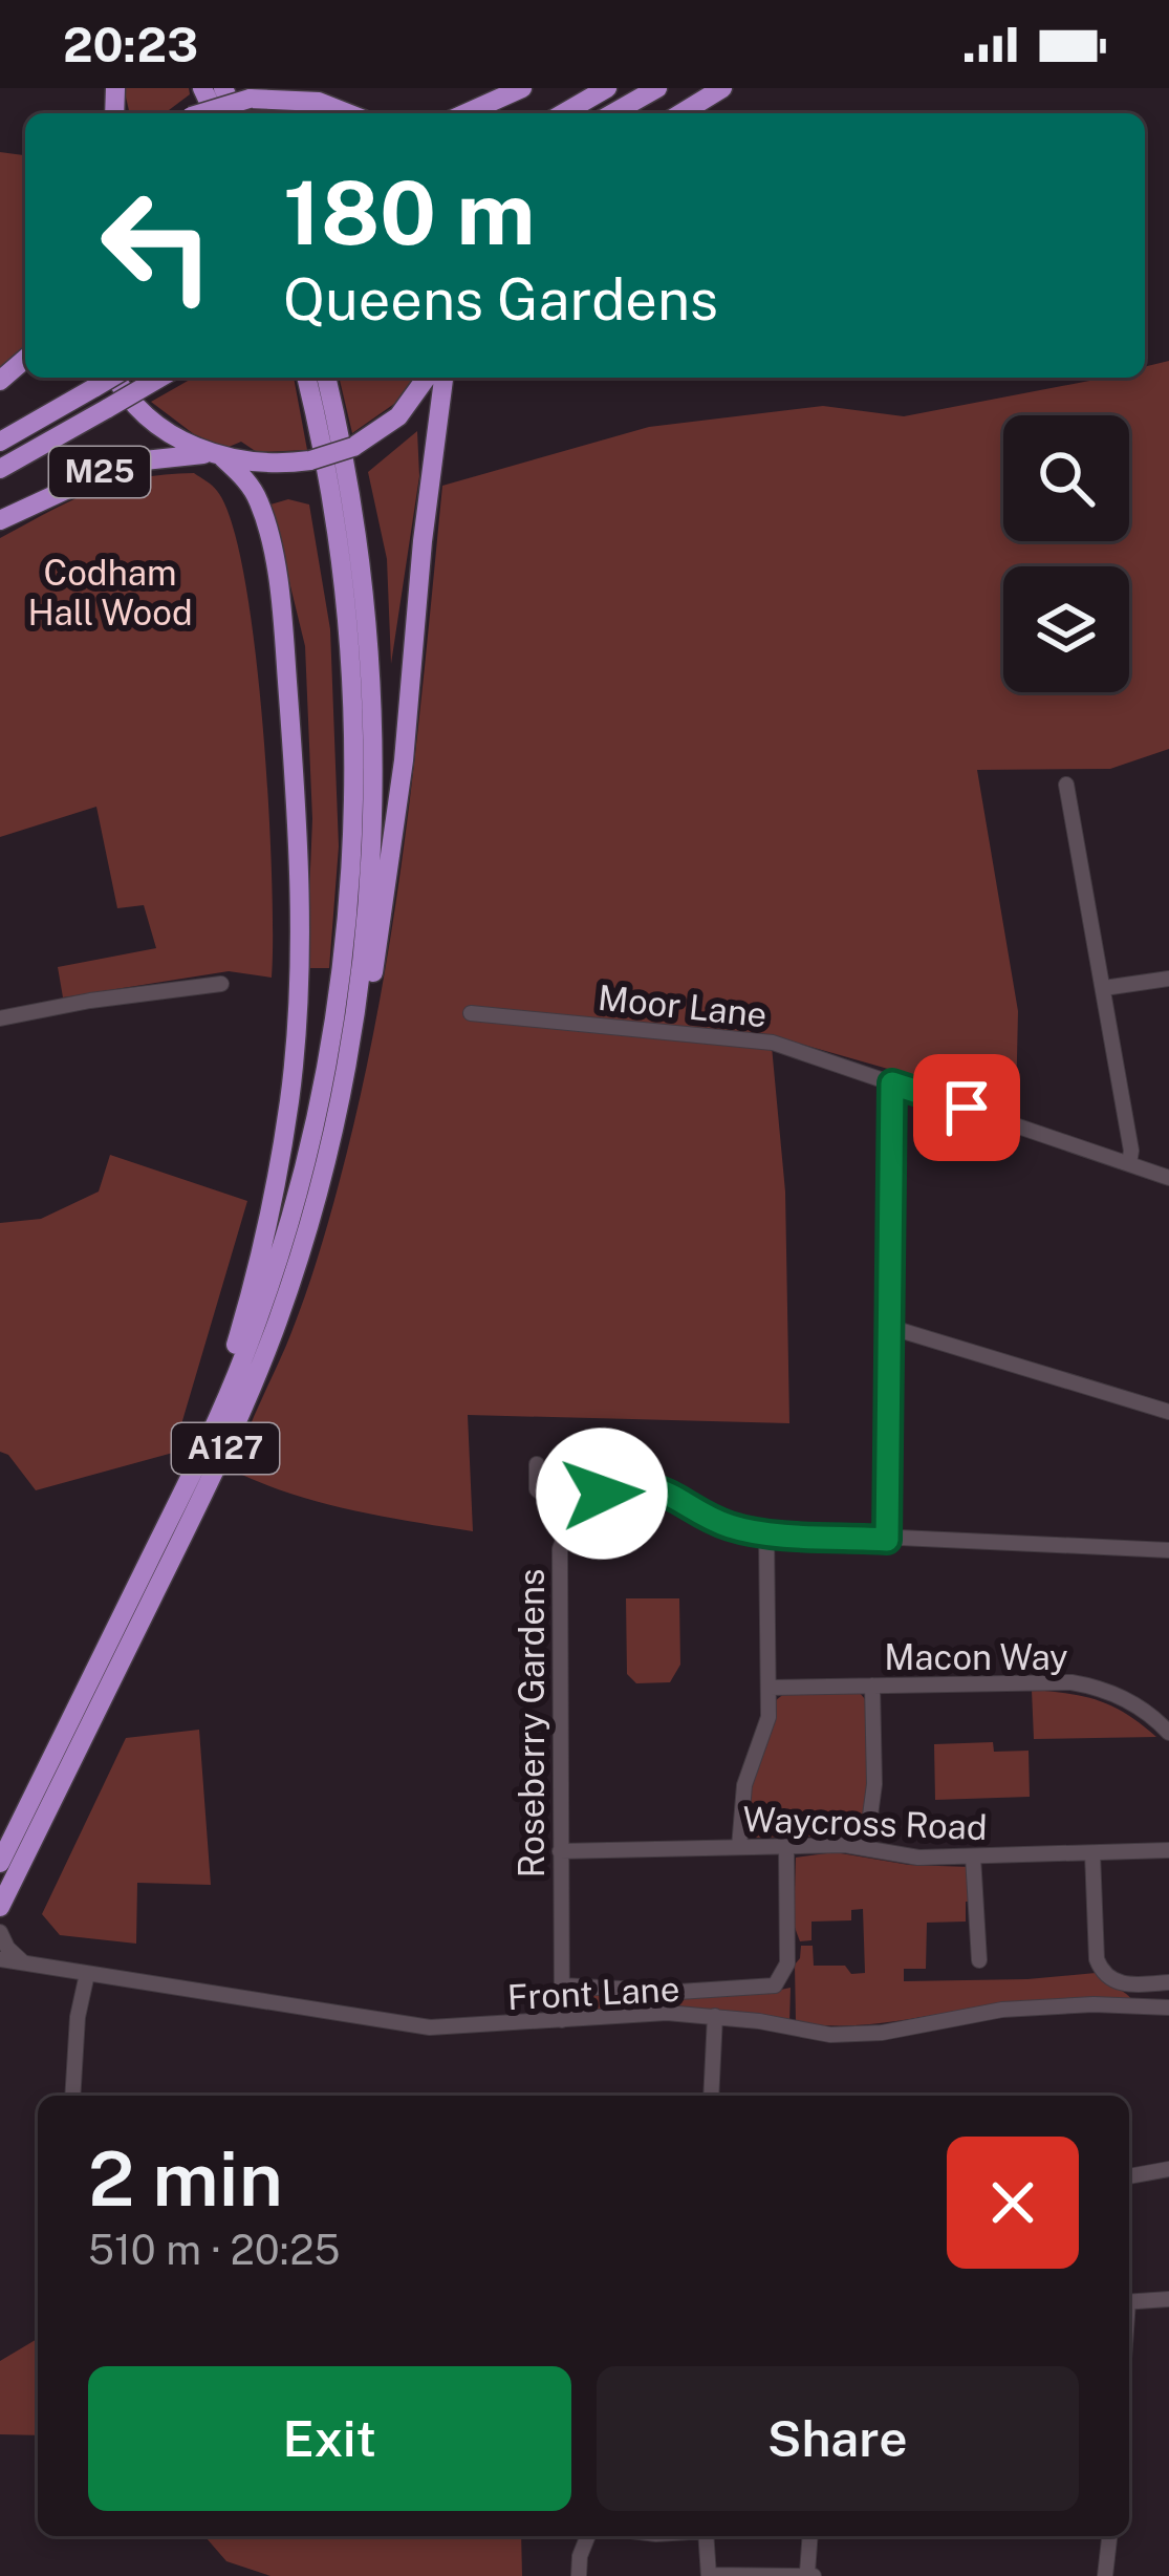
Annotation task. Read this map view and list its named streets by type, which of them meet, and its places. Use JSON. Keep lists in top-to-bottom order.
{
  "streets": {
    "highway": ["M25", "A127"],
    "street": [
      "Moor Lane",
      "Macon Way",
      "Roseberry Gardens",
      "Waycross Road",
      "Front Lane"
    ]
  },
  "crossings": [
    ["Roseberry Gardens", "Waycross Road"],
    ["Roseberry Gardens", "Front Lane"]
  ],
  "parks": ["Codham Hall Wood"],
  "page": {
    "status": "20:23",
    "turn": ["180 m", "Queens Gardens"],
    "heading": ["2 min", "510 m · 20:25"],
    "buttons": ["Exit", "Share"]
  }
}
